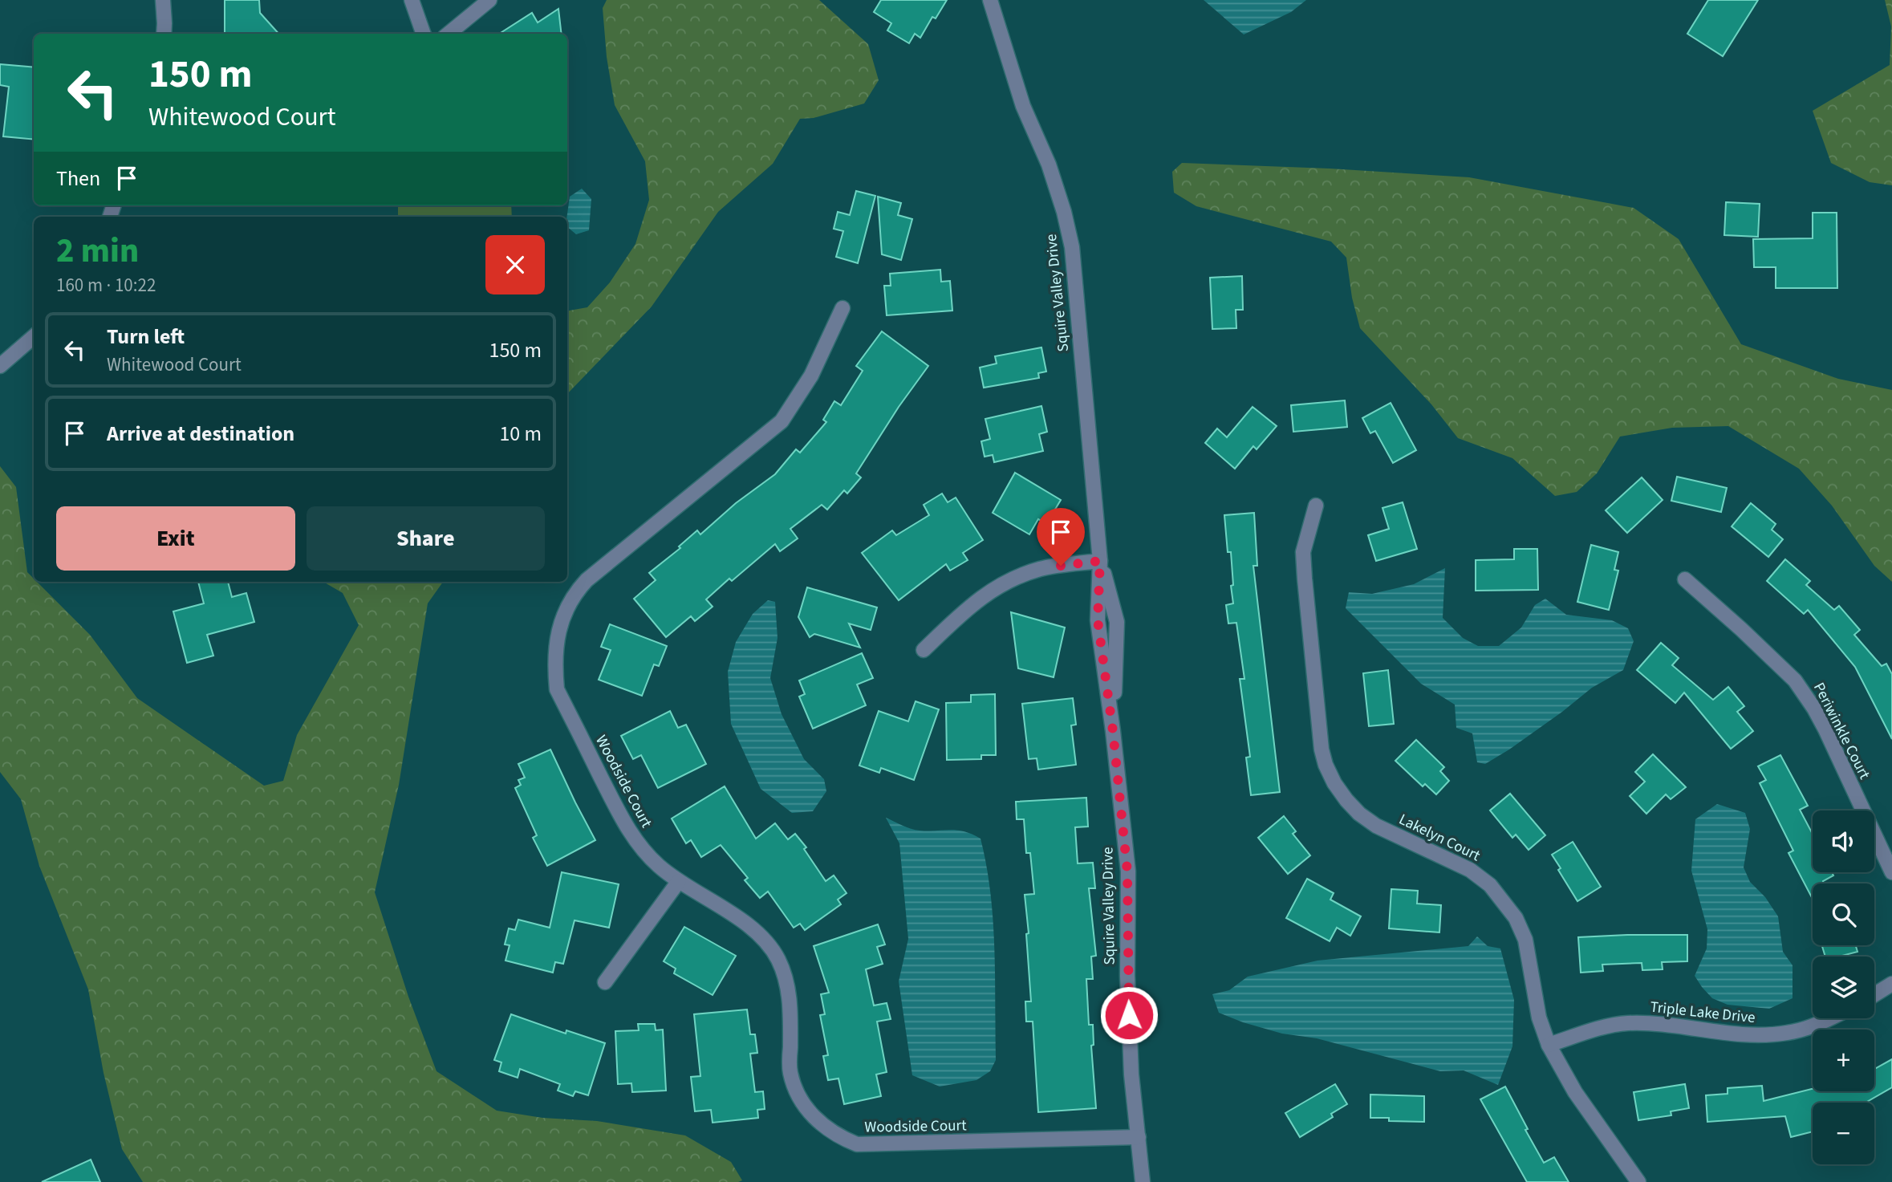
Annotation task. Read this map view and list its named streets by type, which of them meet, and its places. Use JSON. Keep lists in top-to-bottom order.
{
  "streets": {
    "street": [
      "Squire Valley Drive",
      "Periwinkle Court",
      "Woodside Court",
      "Lakelyn Court",
      "Triple Lake Drive"
    ]
  },
  "crossings": [
    ["Squire Valley Drive", "Woodside Court"],
    ["Lakelyn Court", "Triple Lake Drive"]
  ],
  "page": {
    "turn": ["150 m", "Whitewood Court"],
    "then": "Then",
    "heading": ["2 min", "160 m · 10:22"],
    "list": [
      {
        "name": "Turn left",
        "note": "Whitewood Court",
        "value": "150 m"
      },
      {
        "name": "Arrive at destination",
        "value": "10 m"
      }
    ],
    "buttons": ["Exit", "Share"],
    "map_buttons": ["+", "−"]
  }
}
